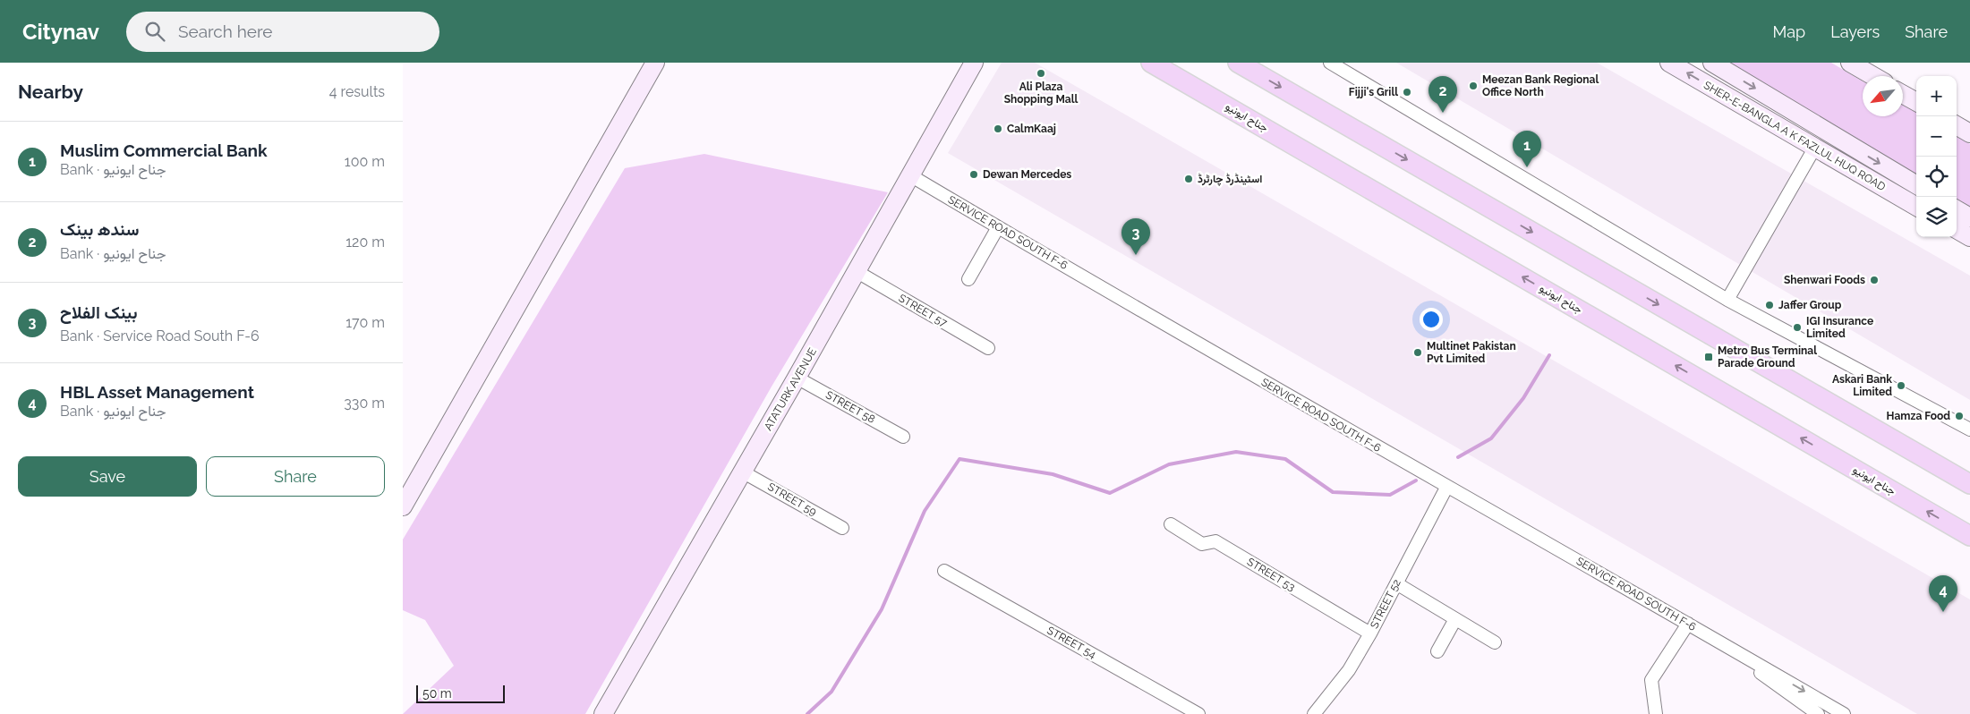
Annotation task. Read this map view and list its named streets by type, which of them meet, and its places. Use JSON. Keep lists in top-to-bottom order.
{
  "streets": {
    "main road": ["جناح ایونیو"],
    "street": [
      "SHER-E-BANGLA A K FAZLUL HUQ ROAD",
      "SERVICE ROAD SOUTH F-6",
      "STREET 57",
      "ATATURK AVENUE",
      "STREET 58",
      "STREET 59",
      "STREET 53",
      "STREET 52",
      "STREET 54"
    ]
  },
  "crossings": [
    ["SERVICE ROAD SOUTH F-6", "ATATURK AVENUE"],
    ["SERVICE ROAD SOUTH F-6", "STREET 52"],
    ["STREET 57", "ATATURK AVENUE"],
    ["ATATURK AVENUE", "STREET 58"],
    ["ATATURK AVENUE", "STREET 59"],
    ["STREET 53", "STREET 52"]
  ],
  "places": {
    "other": [
      "Ali Plaza Shopping Mall",
      "Meezan Bank Regional Office North",
      "Fijji's Grill",
      "CalmKaaj",
      "Dewan Mercedes",
      "اسٹینڈرڈ چارٹرڈ",
      "Shenwari Foods",
      "Jaffer Group",
      "IGI Insurance Limited",
      "Multinet Pakistan Pvt Limited",
      "Askari Bank Limited",
      "Hamza Food"
    ],
    "transit": ["Metro Bus Terminal Parade Ground"]
  },
  "scale_bar": "50 m",
  "north": "bottom left",
  "page": {
    "header": "Citynav",
    "search": "Search here",
    "nav": ["Map", "Layers", "Share"],
    "heading": ["Nearby", "4 results"],
    "map_buttons": ["+", "−"],
    "pins": [
      "2",
      "1",
      "3",
      "4"
    ],
    "list": [
      {
        "mark": "1",
        "name": "Muslim Commercial Bank",
        "note": "Bank · جناح ایونیو",
        "value": "100 m"
      },
      {
        "mark": "2",
        "name": "سندھ بینک",
        "note": "Bank · جناح ایونیو",
        "value": "120 m"
      },
      {
        "mark": "3",
        "name": "بینک الفلاح",
        "note": "Bank · Service Road South F-6",
        "value": "170 m"
      },
      {
        "mark": "4",
        "name": "HBL Asset Management",
        "note": "Bank · جناح ایونیو",
        "value": "330 m"
      }
    ],
    "buttons": ["Save", "Share"],
    "scale": "50 m"
  }
}
